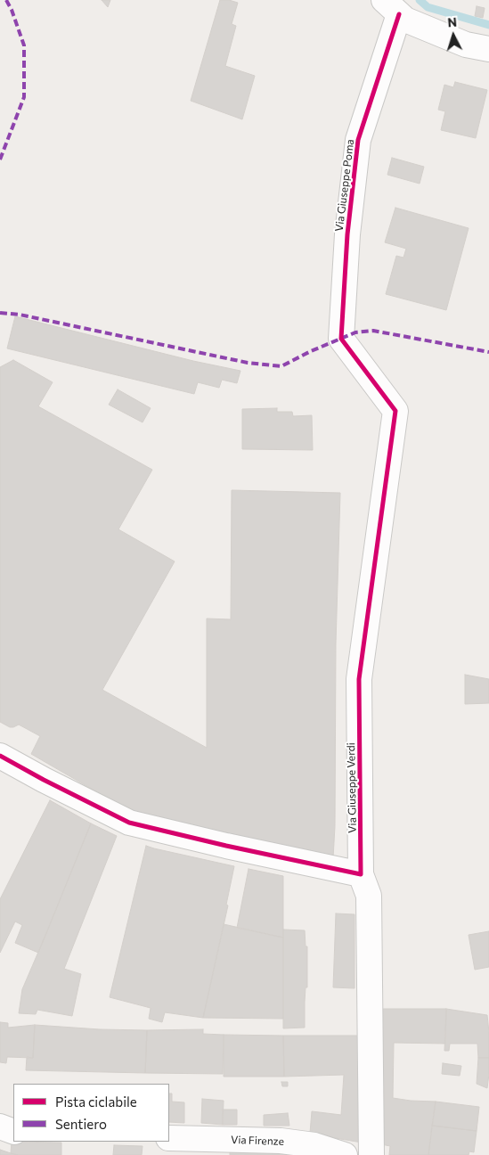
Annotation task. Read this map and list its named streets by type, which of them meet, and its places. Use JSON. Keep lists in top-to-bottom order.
{
  "streets": {
    "street": ["Via Giuseppe Poma", "Via Giuseppe Verdi", "Via Firenze"]
  },
  "crossings": [
    ["Via Giuseppe Poma", "Via Giuseppe Verdi"]
  ],
  "legend": ["Pista ciclabile", "Sentiero"],
  "north": "top"
}
